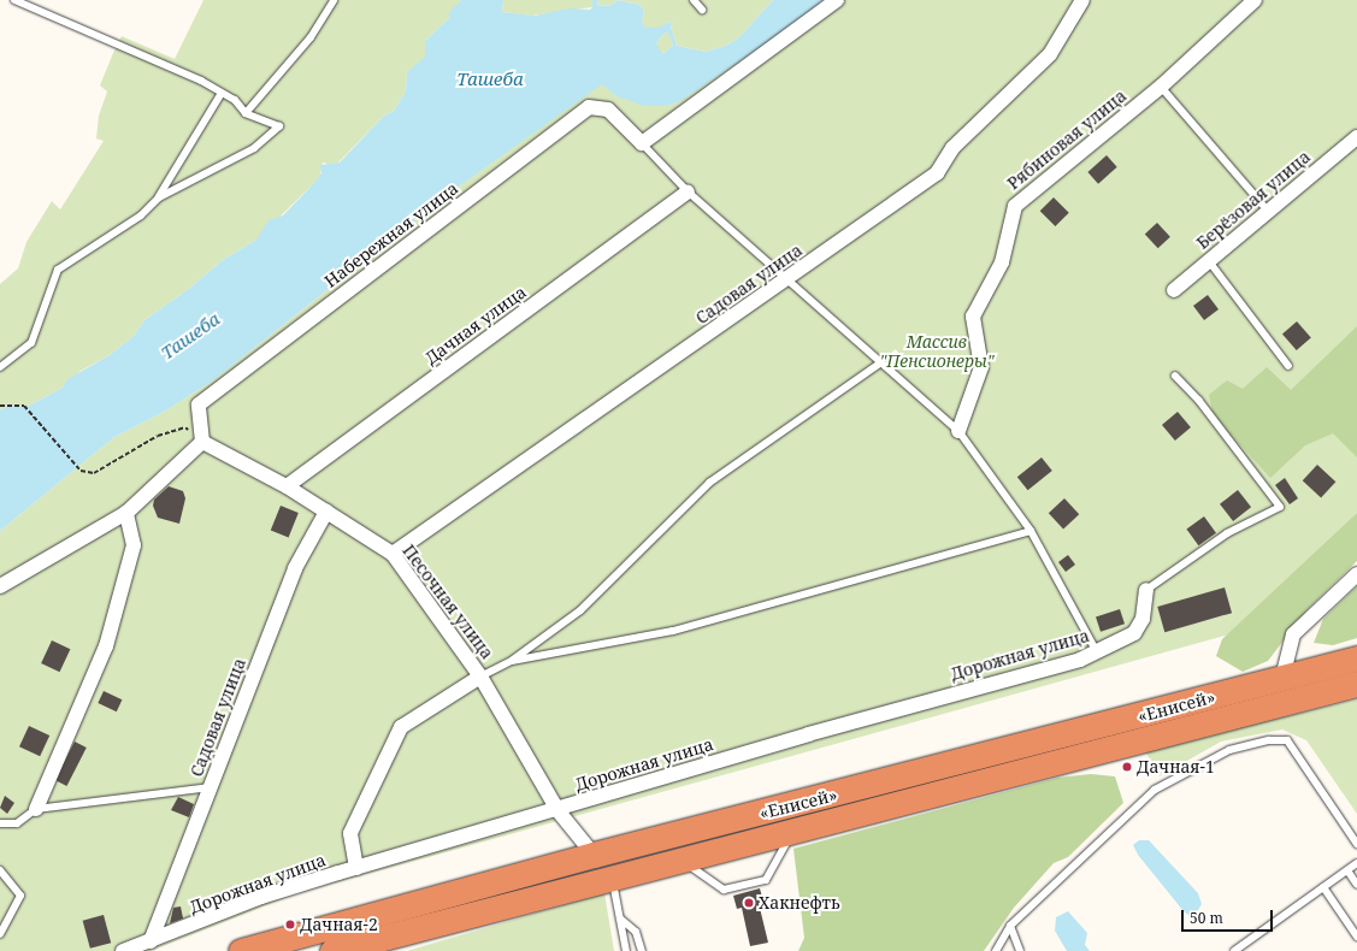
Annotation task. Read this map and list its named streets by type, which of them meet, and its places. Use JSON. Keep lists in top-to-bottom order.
{
  "streets": {
    "highway": ["«Енисей»"],
    "street": [
      "Рябиновая улица",
      "Берёзовая улица",
      "Набережная улица",
      "Садовая улица",
      "Дачная улица",
      "Песочная улица",
      "Дорожная улица"
    ]
  },
  "crossings": [
    ["Набережная улица", "Песочная улица"],
    ["Садовая улица", "Песочная улица"],
    ["Садовая улица", "Дорожная улица"],
    ["Дачная улица", "Песочная улица"],
    ["Песочная улица", "Дорожная улица"],
    ["Песочная улица", "«Енисей»"]
  ],
  "water": ["Ташеба"],
  "parks": ["Массив \"Пенсионеры\""],
  "places": ["Дачная-1", "Хакнефть", "Дачная-2"],
  "scale_bar": "50 m"
}
